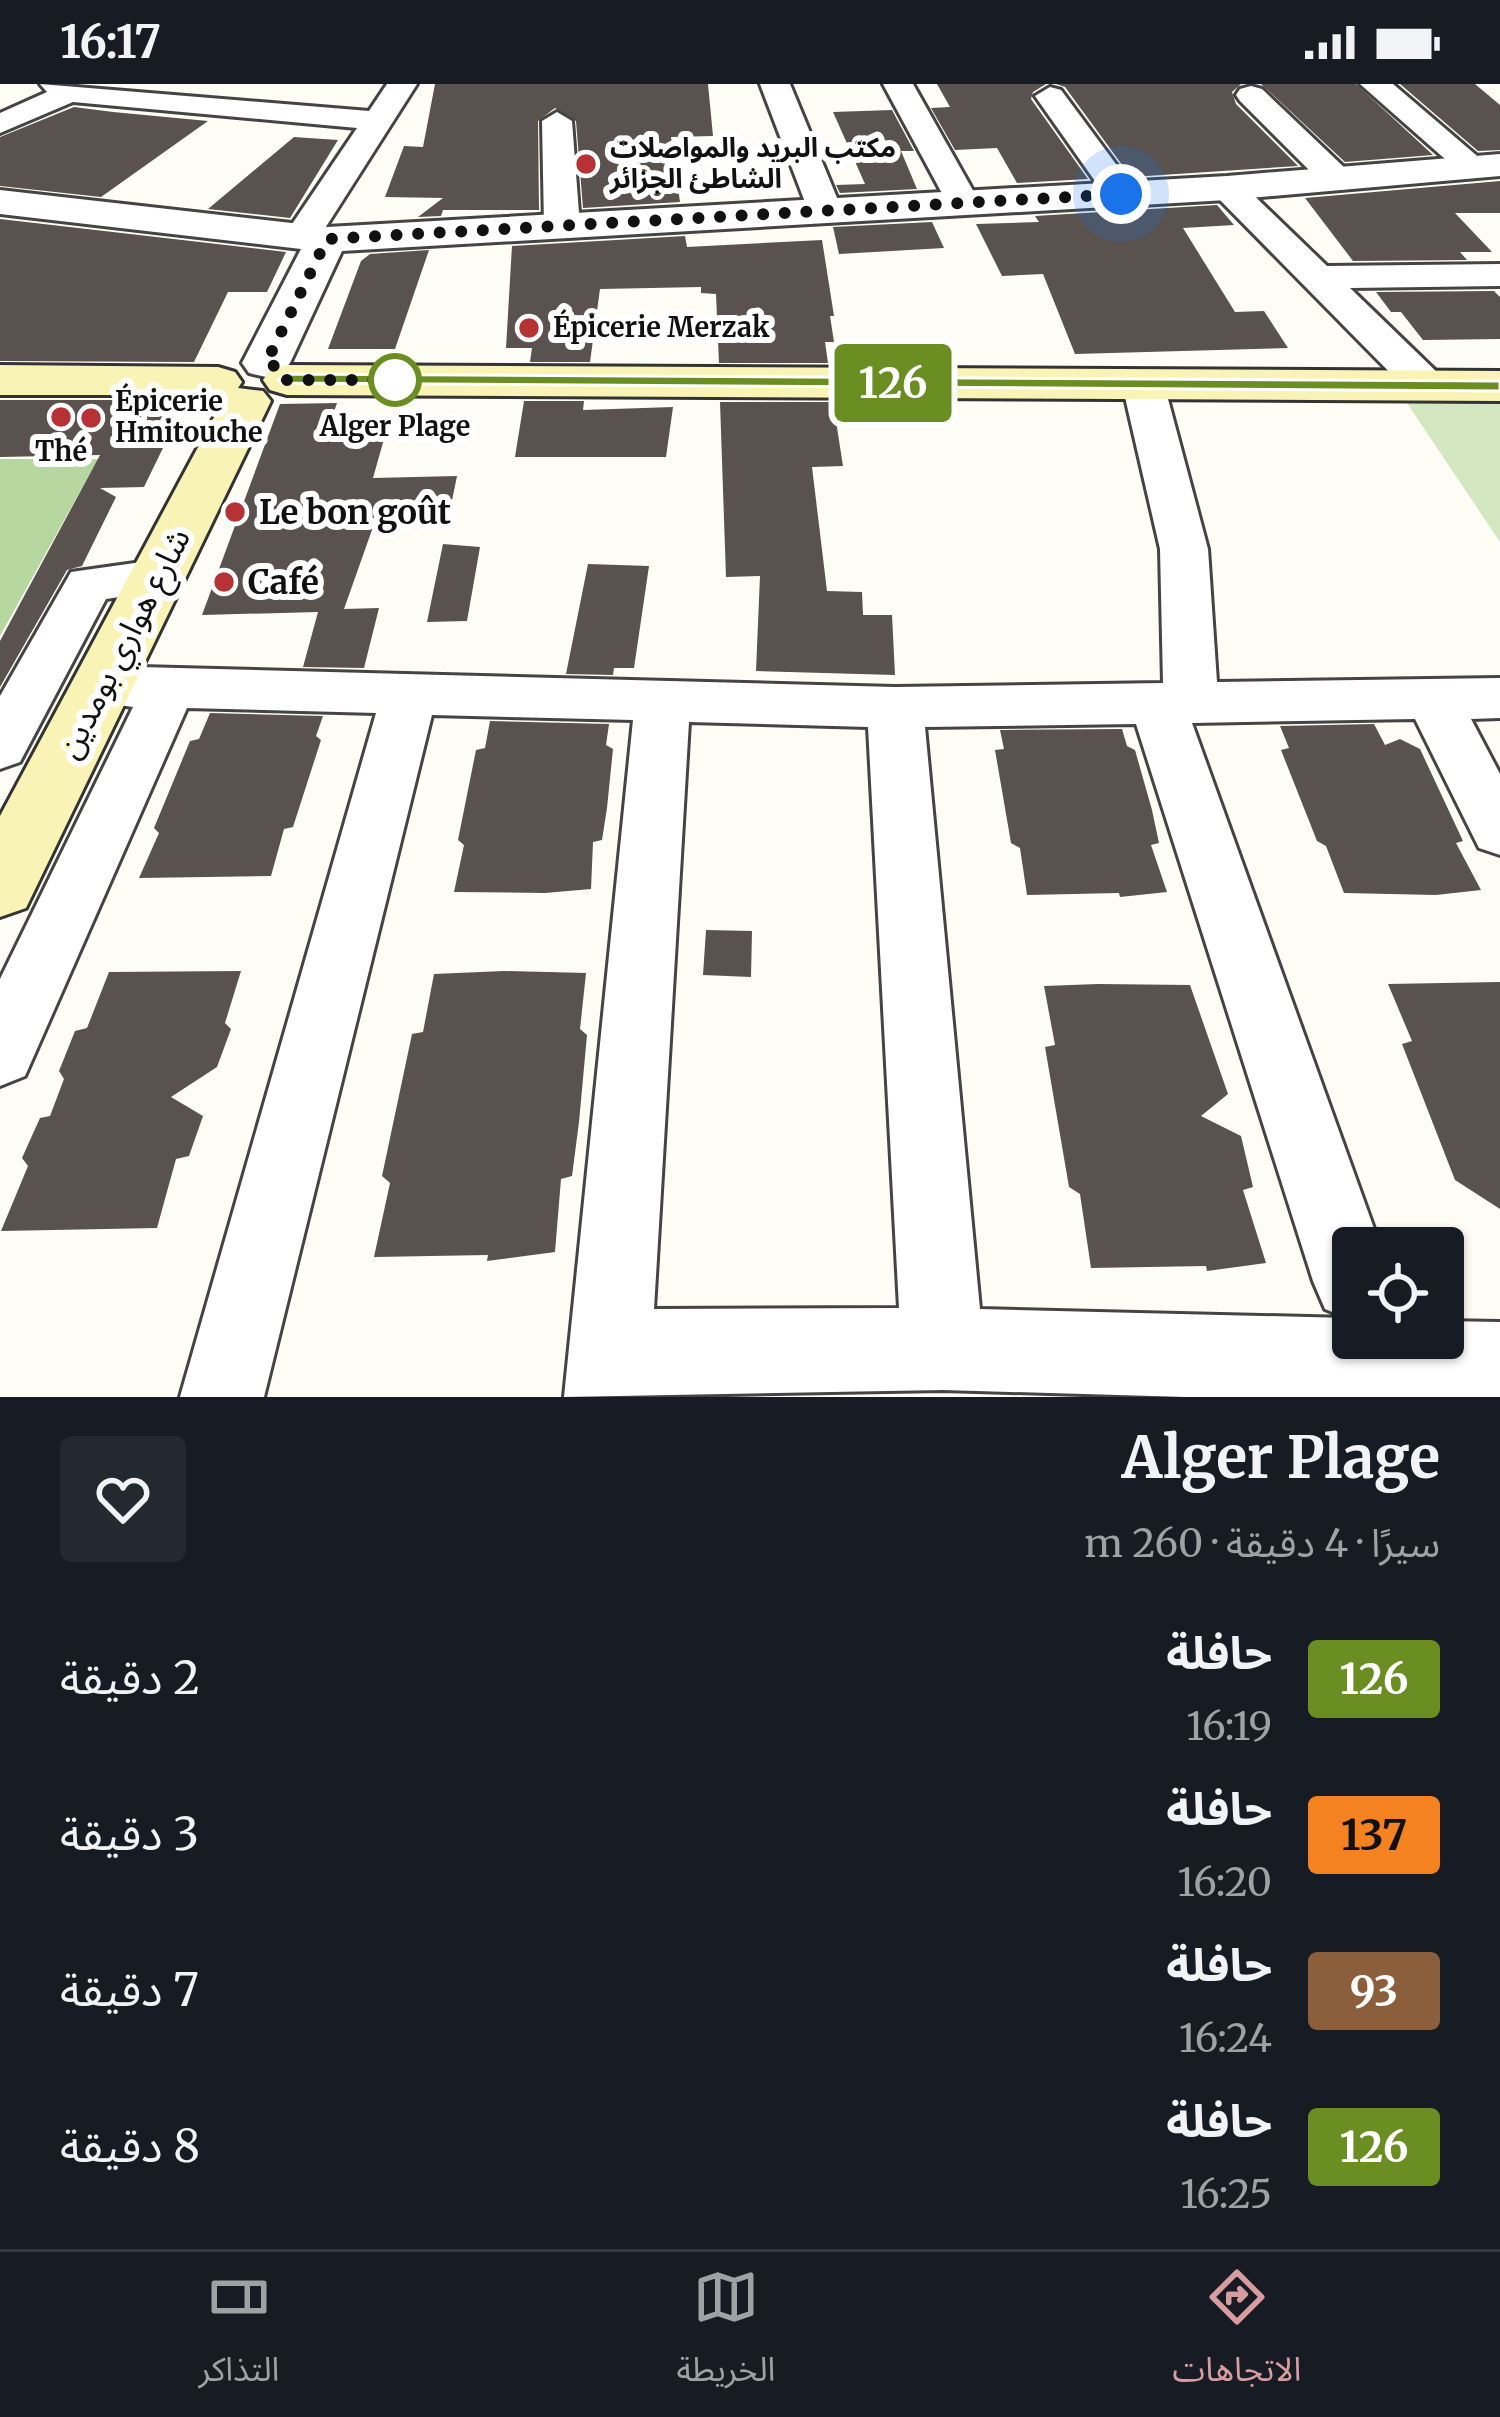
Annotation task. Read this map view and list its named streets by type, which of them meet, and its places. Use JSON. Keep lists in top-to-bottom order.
{
  "streets": {
    "main road": ["شارع هواري بومدين"]
  },
  "places": [
    "مكتب البريد والمواصلات الشاطئ الجزائر",
    "Épicerie Merzak",
    "Alger Plage",
    "Thé",
    "Épicerie Hmitouche",
    "Le bon goût",
    "Café"
  ],
  "lines": ["bus line 126"],
  "page": {
    "status": "16:17",
    "on_map": "126",
    "heading": ["Alger Plage", "سيرًا · 4 دقيقة · 260 m"],
    "list": [
      {
        "mark": "126",
        "name": "حافلة",
        "note": "16:19",
        "value": "2 دقيقة"
      },
      {
        "mark": "137",
        "name": "حافلة",
        "note": "16:20",
        "value": "3 دقيقة"
      },
      {
        "mark": "93",
        "name": "حافلة",
        "note": "16:24",
        "value": "7 دقيقة"
      },
      {
        "mark": "126",
        "name": "حافلة",
        "note": "16:25",
        "value": "8 دقيقة"
      }
    ],
    "tabs": ["الاتجاهات", "الخريطة", "التذاكر"]
  }
}
